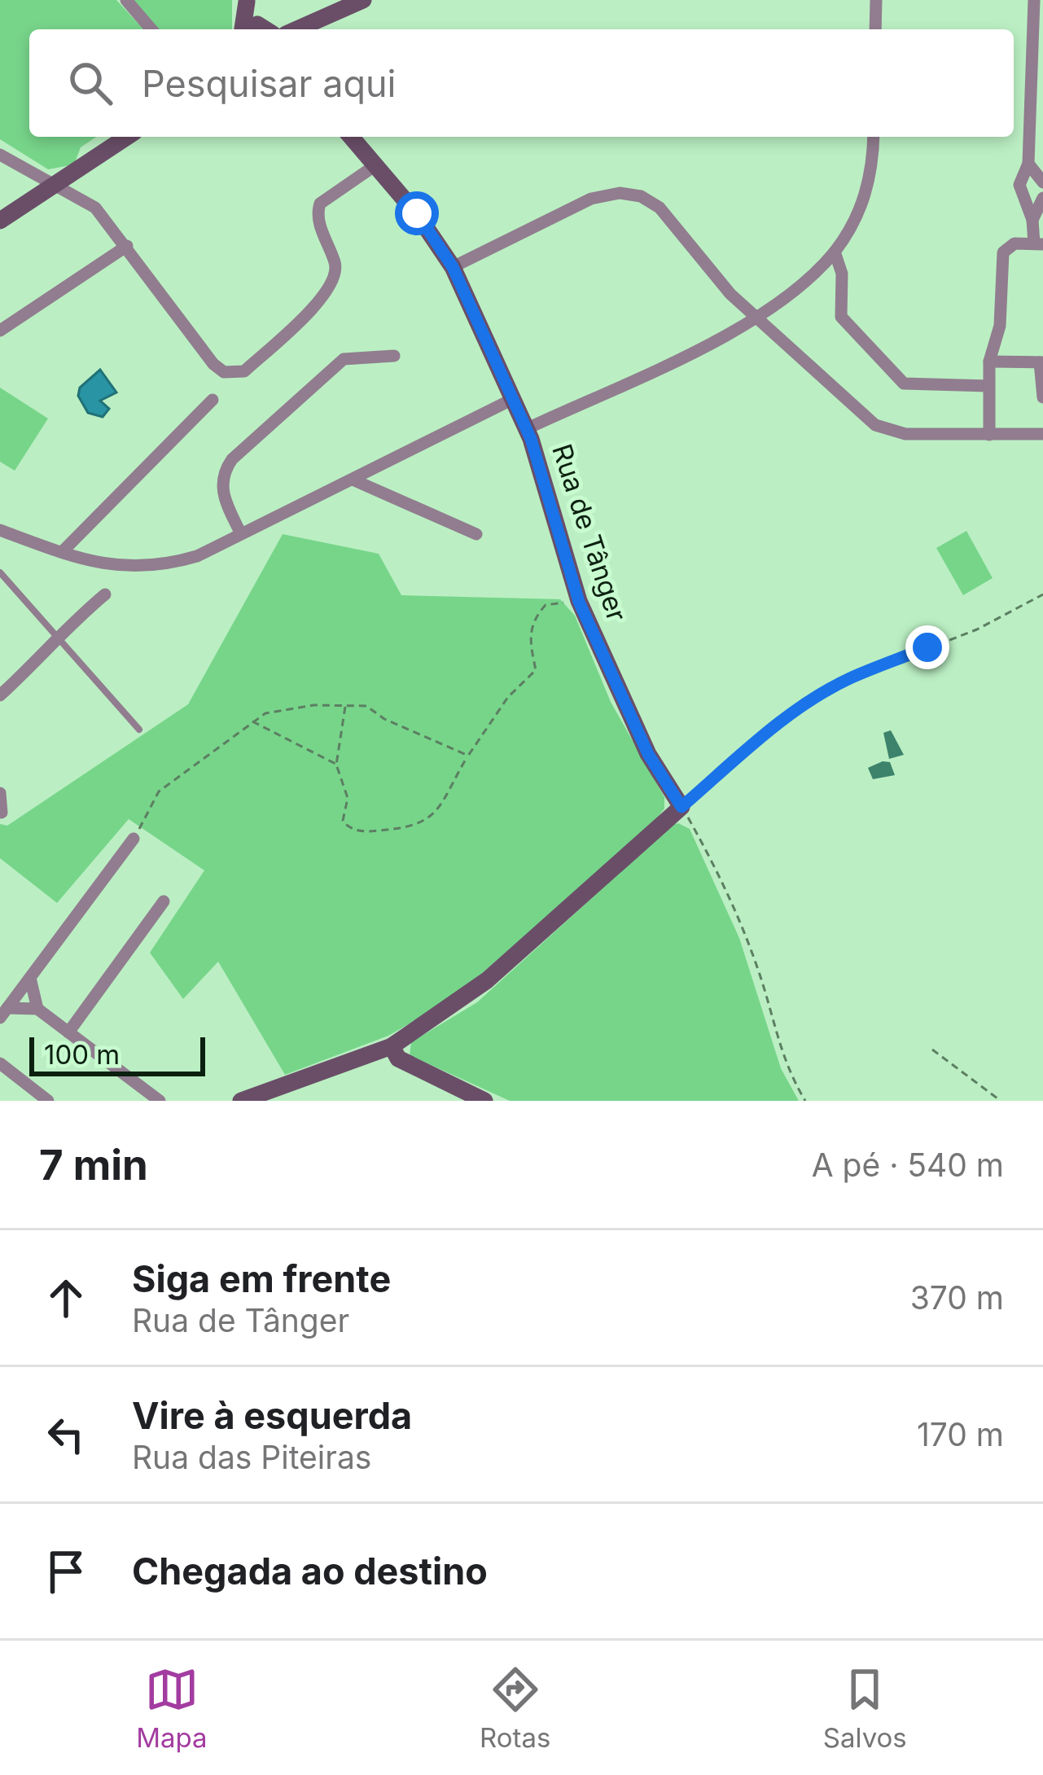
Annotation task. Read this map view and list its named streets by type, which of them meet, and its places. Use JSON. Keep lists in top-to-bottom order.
{
  "streets": {
    "street": ["Rua de Tânger"]
  },
  "scale_bar": "100 m",
  "page": {
    "search": "Pesquisar aqui",
    "scale": "100 m",
    "heading": ["7 min", "A pé · 540 m"],
    "list": [
      ["Siga em frente", "Rua de Tânger", "370 m"],
      ["Vire à esquerda", "Rua das Piteiras", "170 m"],
      "Chegada ao destino"
    ],
    "nav": ["Mapa", "Rotas", "Salvos"]
  }
}
